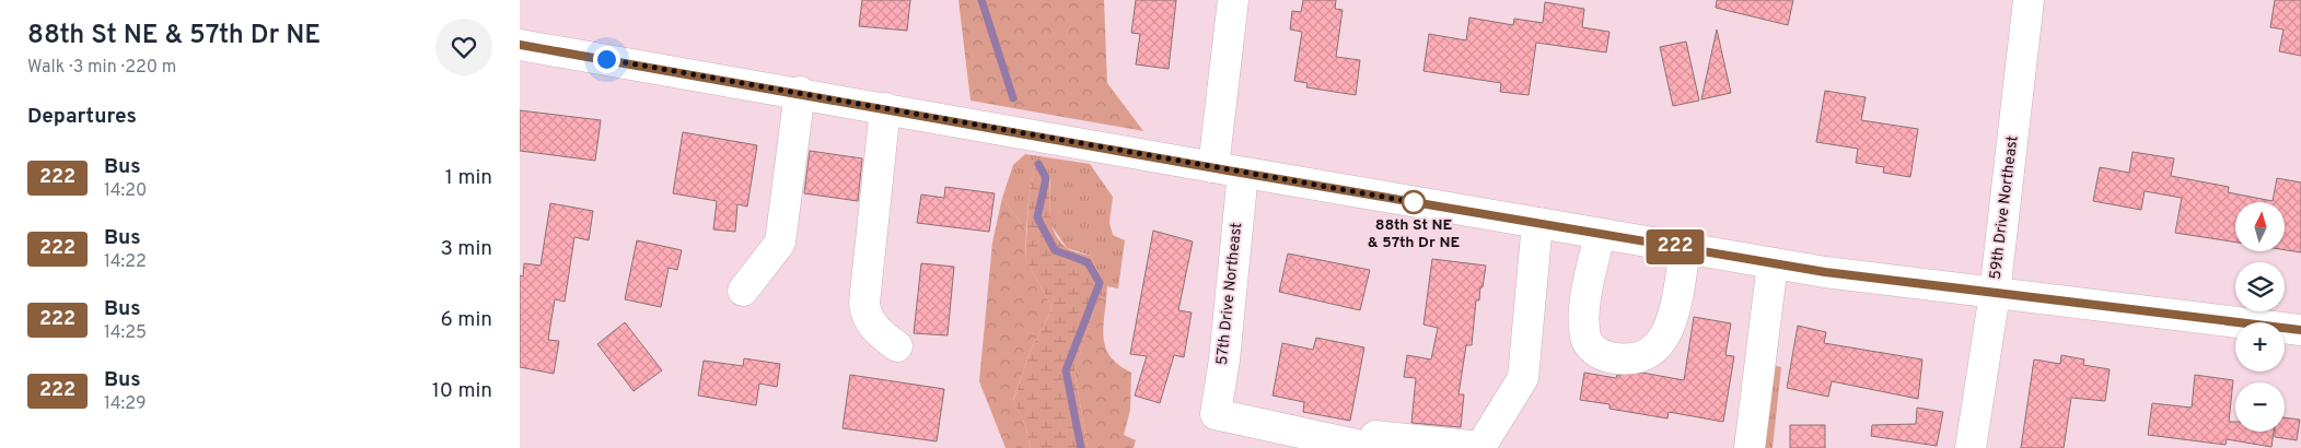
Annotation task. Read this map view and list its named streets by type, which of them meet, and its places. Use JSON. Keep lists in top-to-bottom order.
{
  "streets": {
    "main road": ["59th Drive Northeast", "57th Drive Northeast"]
  },
  "places": ["88th St NE & 57th Dr NE"],
  "lines": ["bus line 222"],
  "north": "top",
  "page": {
    "heading": [
      ["88th St NE & 57th Dr NE", "Walk · 3 min · 220 m"],
      "Departures"
    ],
    "on_map": "222",
    "list": [
      {
        "mark": "222",
        "name": "Bus",
        "note": "14:20",
        "value": "1 min"
      },
      {
        "mark": "222",
        "name": "Bus",
        "note": "14:22",
        "value": "3 min"
      },
      {
        "mark": "222",
        "name": "Bus",
        "note": "14:25",
        "value": "6 min"
      },
      {
        "mark": "222",
        "name": "Bus",
        "note": "14:29",
        "value": "10 min"
      }
    ],
    "map_buttons": ["+", "−"]
  }
}
